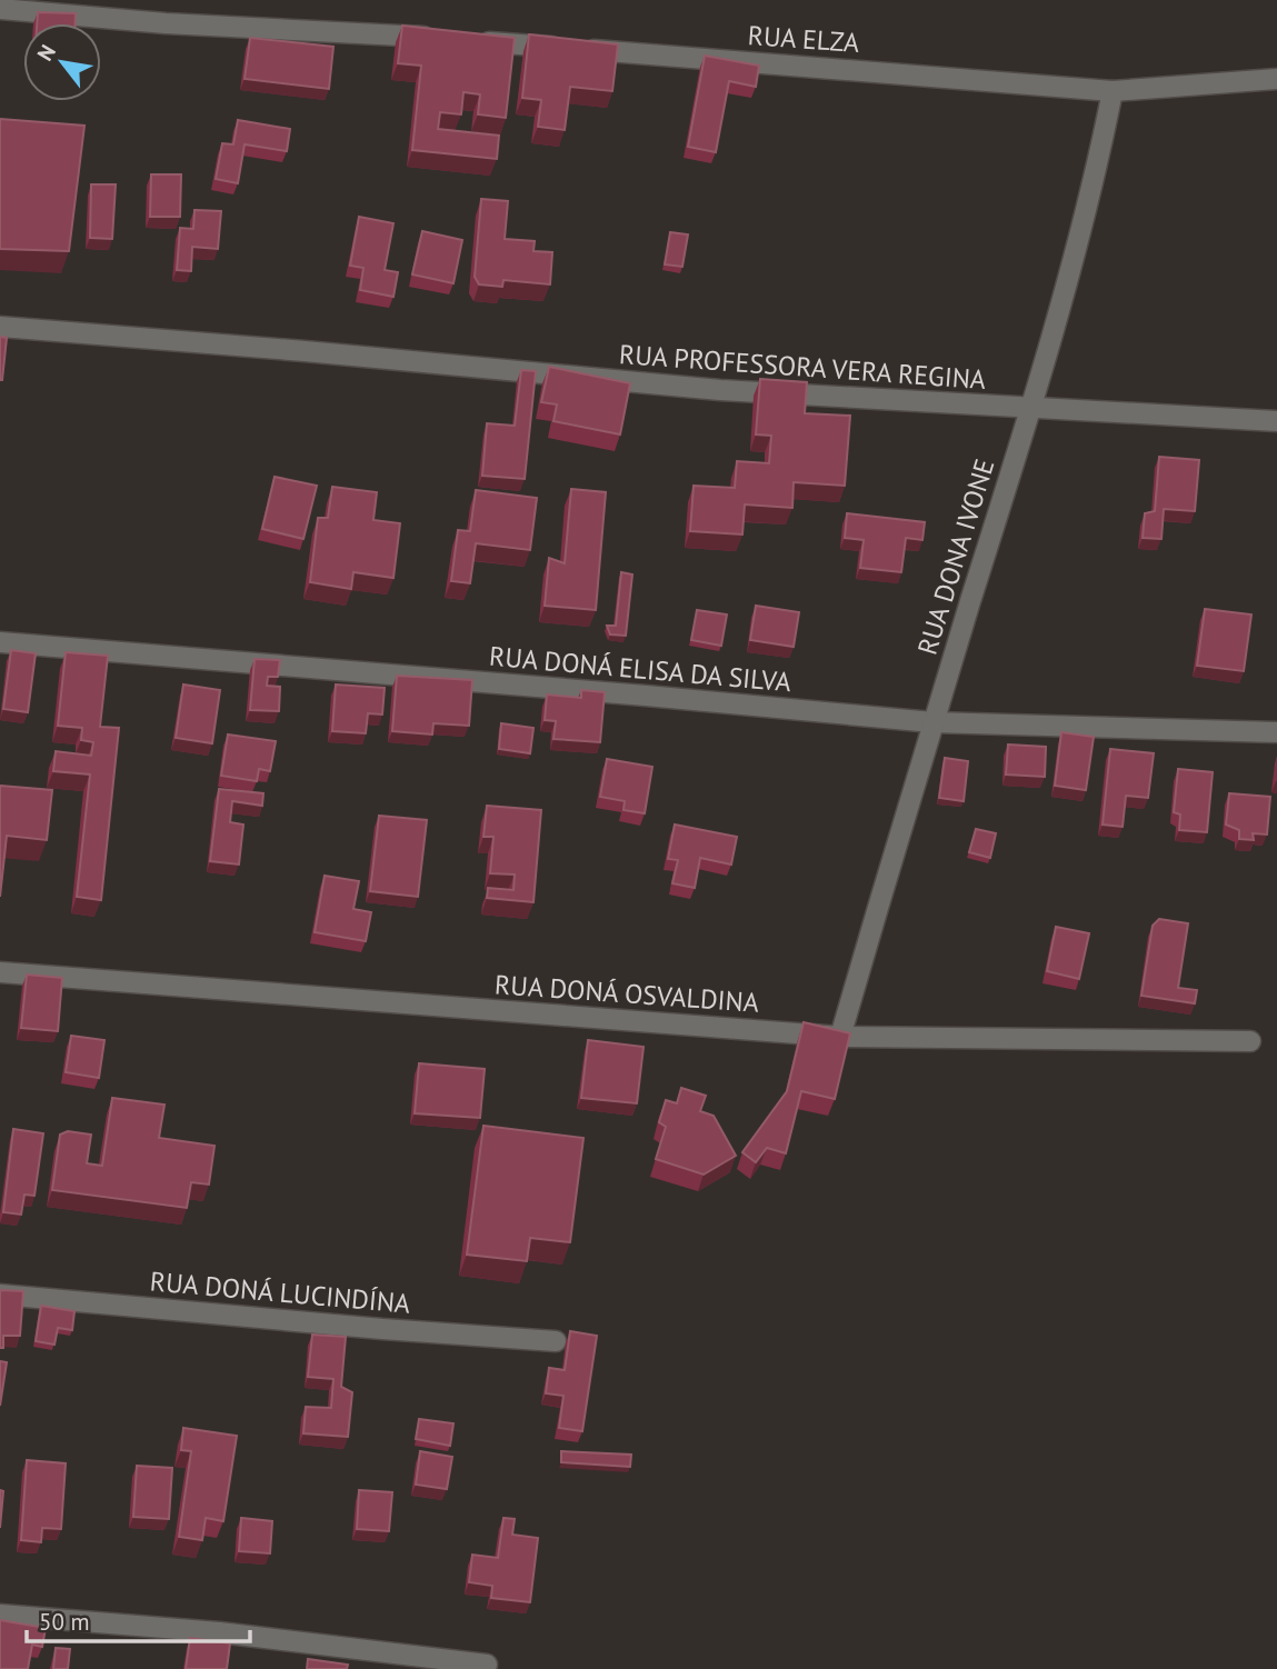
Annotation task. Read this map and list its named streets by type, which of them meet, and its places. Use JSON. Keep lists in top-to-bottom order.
{
  "streets": {
    "street": [
      "RUA ELZA",
      "RUA PROFESSORA VERA REGINA",
      "RUA DONA IVONE",
      "RUA DONÁ ELISA DA SILVA",
      "RUA DONÁ OSVALDINA",
      "RUA DONÁ LUCINDÍNA"
    ]
  },
  "crossings": [
    ["RUA ELZA", "RUA DONA IVONE"],
    ["RUA PROFESSORA VERA REGINA", "RUA DONA IVONE"],
    ["RUA DONA IVONE", "RUA DONÁ ELISA DA SILVA"],
    ["RUA DONA IVONE", "RUA DONÁ OSVALDINA"]
  ],
  "scale_bar": "50 m",
  "north": "top left"
}
